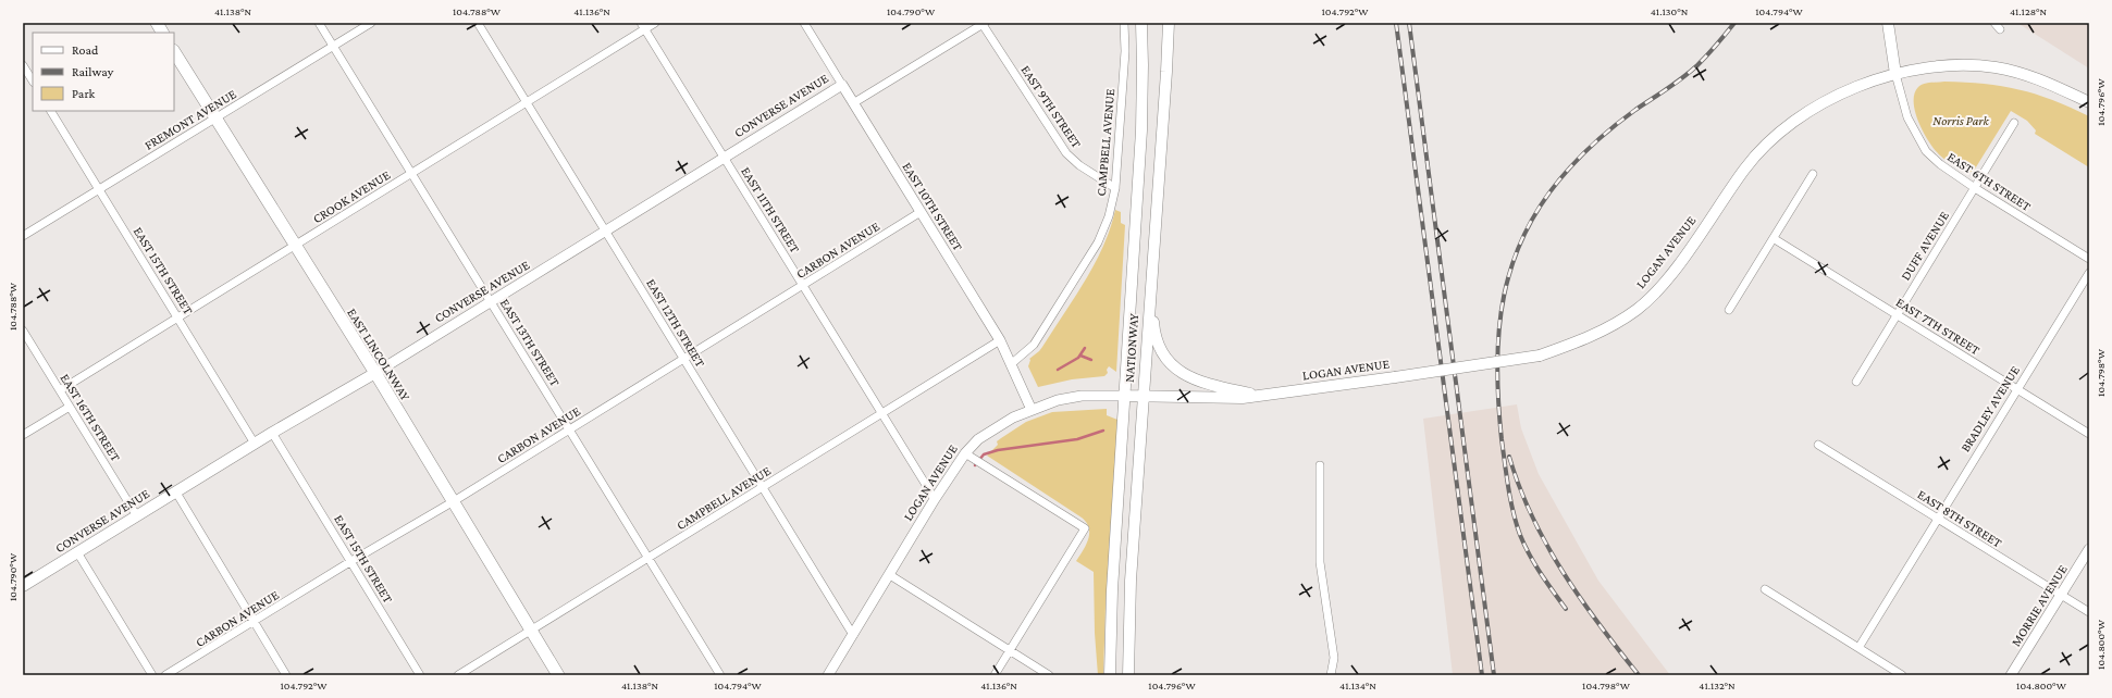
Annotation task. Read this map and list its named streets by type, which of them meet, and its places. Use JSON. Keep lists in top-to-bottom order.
{
  "streets": {
    "main road": [
      "CONVERSE AVENUE",
      "LOGAN AVENUE",
      "NATIONWAY",
      "EAST LINCOLNWAY"
    ],
    "street": [
      "EAST 9TH STREET",
      "FREMONT AVENUE",
      "CAMPBELL AVENUE",
      "EAST 6TH STREET",
      "CROOK AVENUE",
      "EAST 10TH STREET",
      "EAST 11TH STREET",
      "DUFF AVENUE",
      "CARBON AVENUE",
      "EAST 15TH STREET",
      "EAST 12TH STREET",
      "EAST 7TH STREET",
      "EAST 13TH STREET",
      "BRADLEY AVENUE",
      "EAST 16TH STREET",
      "EAST 8TH STREET",
      "MORRIE AVENUE"
    ]
  },
  "crossings": [
    ["CONVERSE AVENUE", "EAST 10TH STREET"],
    ["CONVERSE AVENUE", "EAST 11TH STREET"],
    ["CONVERSE AVENUE", "EAST 15TH STREET"],
    ["CONVERSE AVENUE", "EAST 12TH STREET"],
    ["CONVERSE AVENUE", "EAST 13TH STREET"],
    ["CONVERSE AVENUE", "EAST LINCOLNWAY"],
    ["CONVERSE AVENUE", "EAST 16TH STREET"],
    ["EAST 9TH STREET", "CAMPBELL AVENUE"],
    ["FREMONT AVENUE", "EAST 15TH STREET"],
    ["FREMONT AVENUE", "EAST 13TH STREET"],
    ["FREMONT AVENUE", "EAST LINCOLNWAY"],
    ["CAMPBELL AVENUE", "EAST 10TH STREET"],
    ["CAMPBELL AVENUE", "EAST 11TH STREET"],
    ["CAMPBELL AVENUE", "EAST 12TH STREET"],
    ["CAMPBELL AVENUE", "EAST 13TH STREET"],
    ["CAMPBELL AVENUE", "EAST LINCOLNWAY"],
    ["EAST 6TH STREET", "DUFF AVENUE"],
    ["EAST 6TH STREET", "LOGAN AVENUE"],
    ["CROOK AVENUE", "EAST 11TH STREET"],
    ["CROOK AVENUE", "EAST 15TH STREET"],
    ["CROOK AVENUE", "EAST 12TH STREET"],
    ["CROOK AVENUE", "EAST 13TH STREET"],
    ["CROOK AVENUE", "EAST LINCOLNWAY"],
    ["CROOK AVENUE", "EAST 16TH STREET"],
    ["EAST 10TH STREET", "CARBON AVENUE"],
    ["EAST 10TH STREET", "LOGAN AVENUE"],
    ["EAST 11TH STREET", "CARBON AVENUE"],
    ["EAST 11TH STREET", "LOGAN AVENUE"],
    ["DUFF AVENUE", "EAST 7TH STREET"],
    ["CARBON AVENUE", "EAST 15TH STREET"],
    ["CARBON AVENUE", "EAST 12TH STREET"],
    ["CARBON AVENUE", "EAST 13TH STREET"],
    ["CARBON AVENUE", "EAST LINCOLNWAY"],
    ["LOGAN AVENUE", "EAST 12TH STREET"],
    ["LOGAN AVENUE", "NATIONWAY"],
    ["EAST 7TH STREET", "BRADLEY AVENUE"],
    ["BRADLEY AVENUE", "EAST 8TH STREET"],
    ["EAST 8TH STREET", "MORRIE AVENUE"]
  ],
  "parks": ["Norris Park"],
  "legend": ["Road", "Railway", "Park"],
  "coordinates": [
    "41.138°N",
    "104.788°W",
    "41.136°N",
    "104.790°W",
    "104.792°W",
    "41.130°N",
    "104.794°W",
    "41.128°N",
    "104.796°W",
    "104.798°W",
    "104.800°W",
    "41.134°N",
    "41.132°N"
  ]
}
